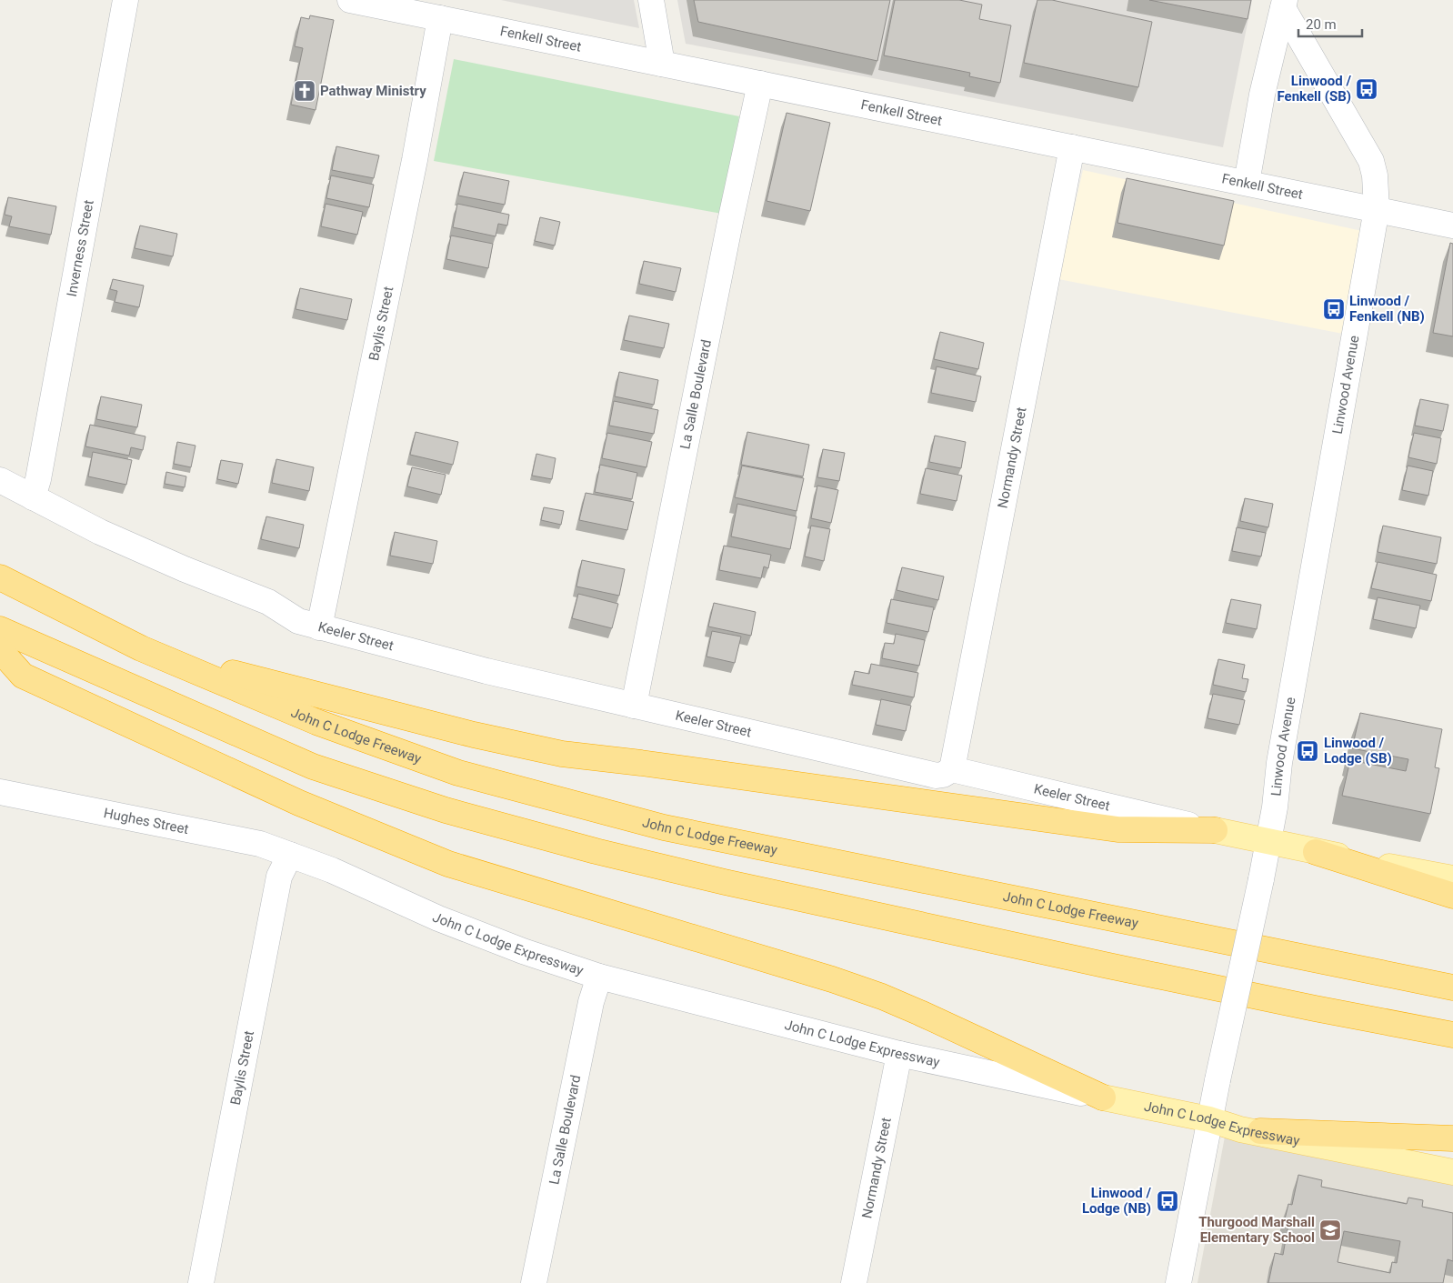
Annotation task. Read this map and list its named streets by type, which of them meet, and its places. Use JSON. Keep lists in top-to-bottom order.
{
  "streets": {
    "highway": ["John C Lodge Freeway"],
    "main road": ["Keeler Street", "John C Lodge Expressway"],
    "street": [
      "Fenkell Street",
      "Inverness Street",
      "Baylis Street",
      "Linwood Avenue",
      "La Salle Boulevard",
      "Normandy Street",
      "Hughes Street"
    ]
  },
  "crossings": [
    ["Fenkell Street", "Baylis Street"],
    ["Fenkell Street", "Linwood Avenue"],
    ["Fenkell Street", "La Salle Boulevard"],
    ["Fenkell Street", "Normandy Street"],
    ["Inverness Street", "Keeler Street"],
    ["Baylis Street", "Keeler Street"],
    ["Baylis Street", "Hughes Street"],
    ["Baylis Street", "John C Lodge Expressway"],
    ["Linwood Avenue", "Keeler Street"],
    ["Linwood Avenue", "John C Lodge Expressway"],
    ["La Salle Boulevard", "Keeler Street"],
    ["La Salle Boulevard", "John C Lodge Expressway"],
    ["Normandy Street", "Keeler Street"],
    ["Normandy Street", "John C Lodge Expressway"],
    ["Hughes Street", "John C Lodge Expressway"]
  ],
  "places": {
    "bus stop": [
      "Linwood / Fenkell (SB)",
      "Linwood / Fenkell (NB)",
      "Linwood / Lodge (SB)",
      "Linwood / Lodge (NB)"
    ],
    "church": ["Pathway Ministry"],
    "school or university": ["Thurgood Marshall Elementary School"]
  },
  "scale_bar": "20 m"
}
